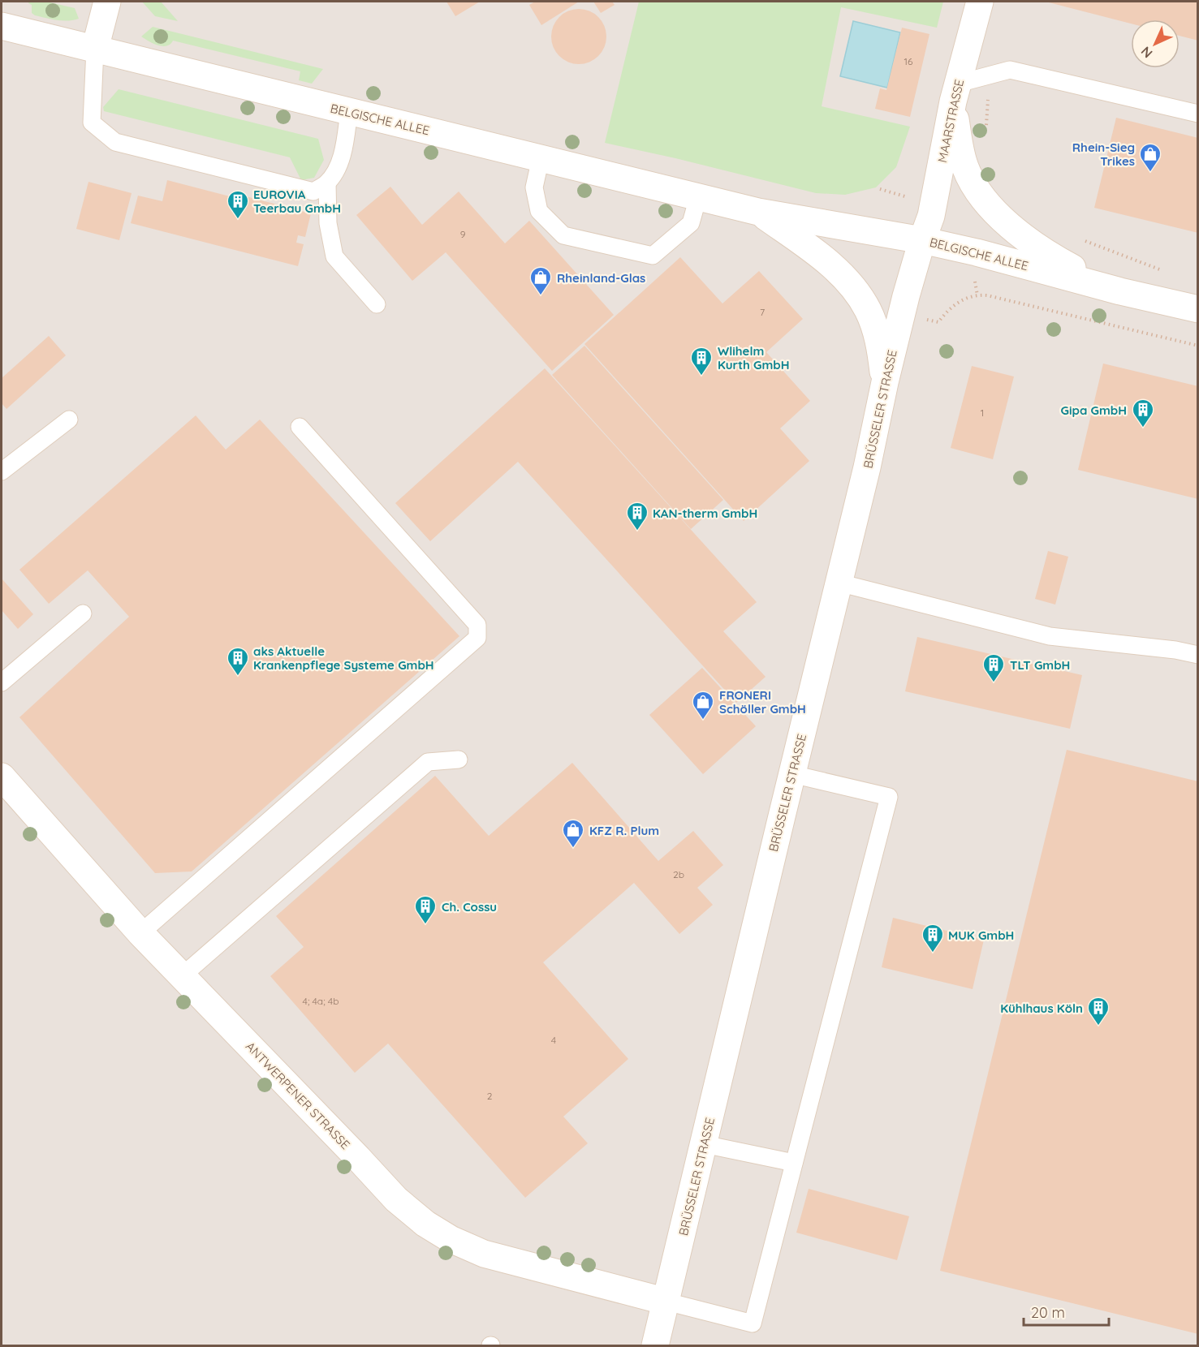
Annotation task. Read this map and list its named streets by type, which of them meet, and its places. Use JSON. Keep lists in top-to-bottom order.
{
  "streets": {
    "street": [
      "BELGISCHE ALLEE",
      "MAARSTRASSE",
      "BRÜSSELER STRASSE",
      "ANTWERPENER STRASSE"
    ]
  },
  "crossings": [
    ["BELGISCHE ALLEE", "MAARSTRASSE"],
    ["BELGISCHE ALLEE", "BRÜSSELER STRASSE"],
    ["MAARSTRASSE", "BRÜSSELER STRASSE"],
    ["BRÜSSELER STRASSE", "ANTWERPENER STRASSE"]
  ],
  "places": {
    "shop": [
      "Rhein-Sieg Trikes",
      "Rheinland-Glas",
      "FRONERI Schöller GmbH",
      "KFZ R. Plum"
    ],
    "building": [
      "EUROVIA Teerbau GmbH",
      "Wlihelm Kurth GmbH",
      "Gipa GmbH",
      "KAN-therm GmbH",
      "aks Aktuelle Krankenpflege Systeme GmbH",
      "TLT GmbH",
      "Ch. Cossu",
      "MUK GmbH",
      "Kühlhaus Köln"
    ]
  },
  "house_numbers": [
    "16",
    "9",
    "7",
    "1",
    "2b",
    "4; 4a; 4b",
    "4",
    "2"
  ],
  "scale_bar": "20 m",
  "north": "bottom left"
}
